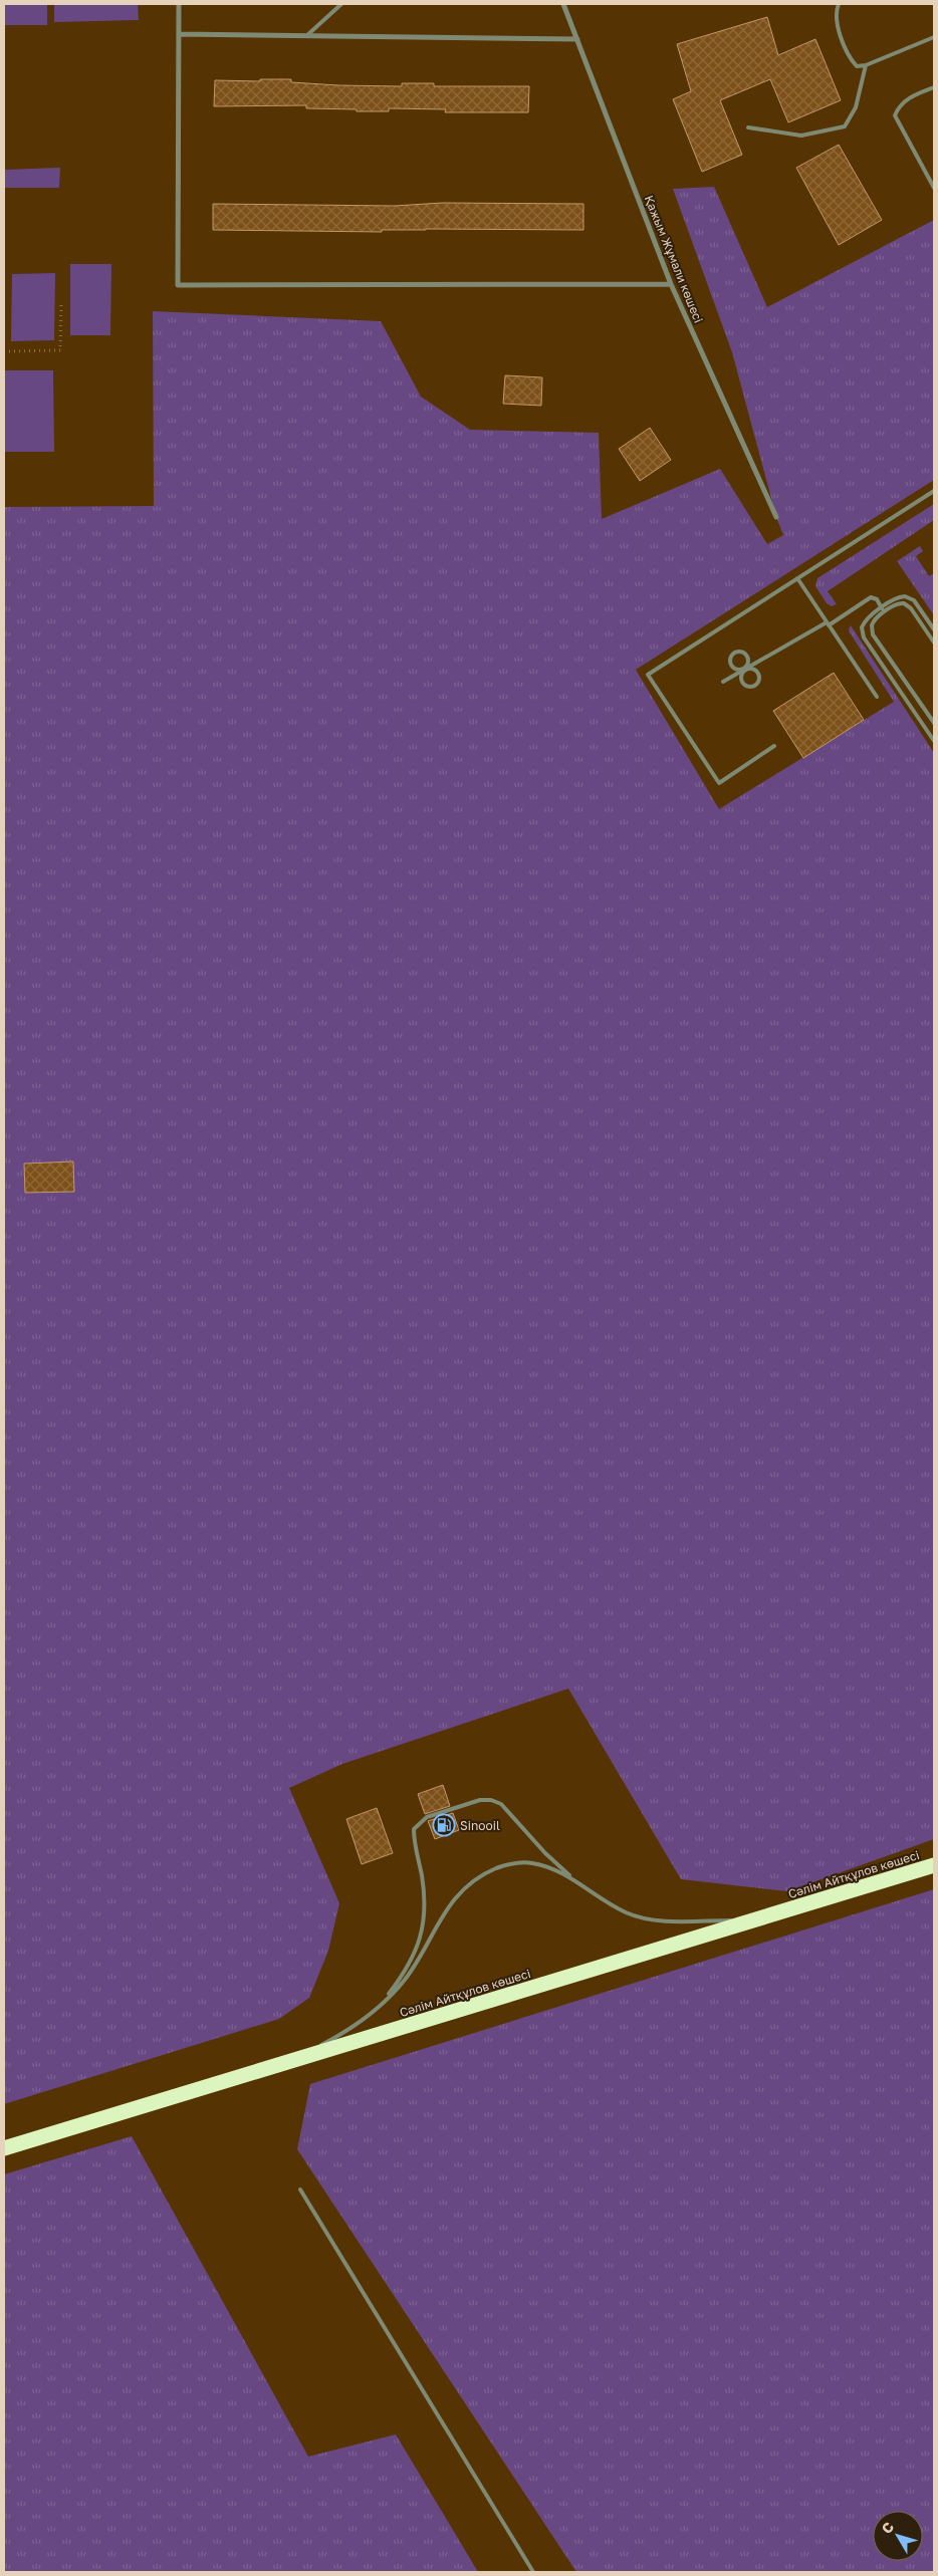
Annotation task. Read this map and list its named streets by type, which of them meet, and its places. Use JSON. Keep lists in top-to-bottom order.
{
  "streets": {
    "highway": ["Сәлім Айтқұлов көшесі"],
    "street": ["Қажым Жұмали көшесі"]
  },
  "places": {
    "fuel station": ["Sinooil"]
  },
  "north": "top left"
}
